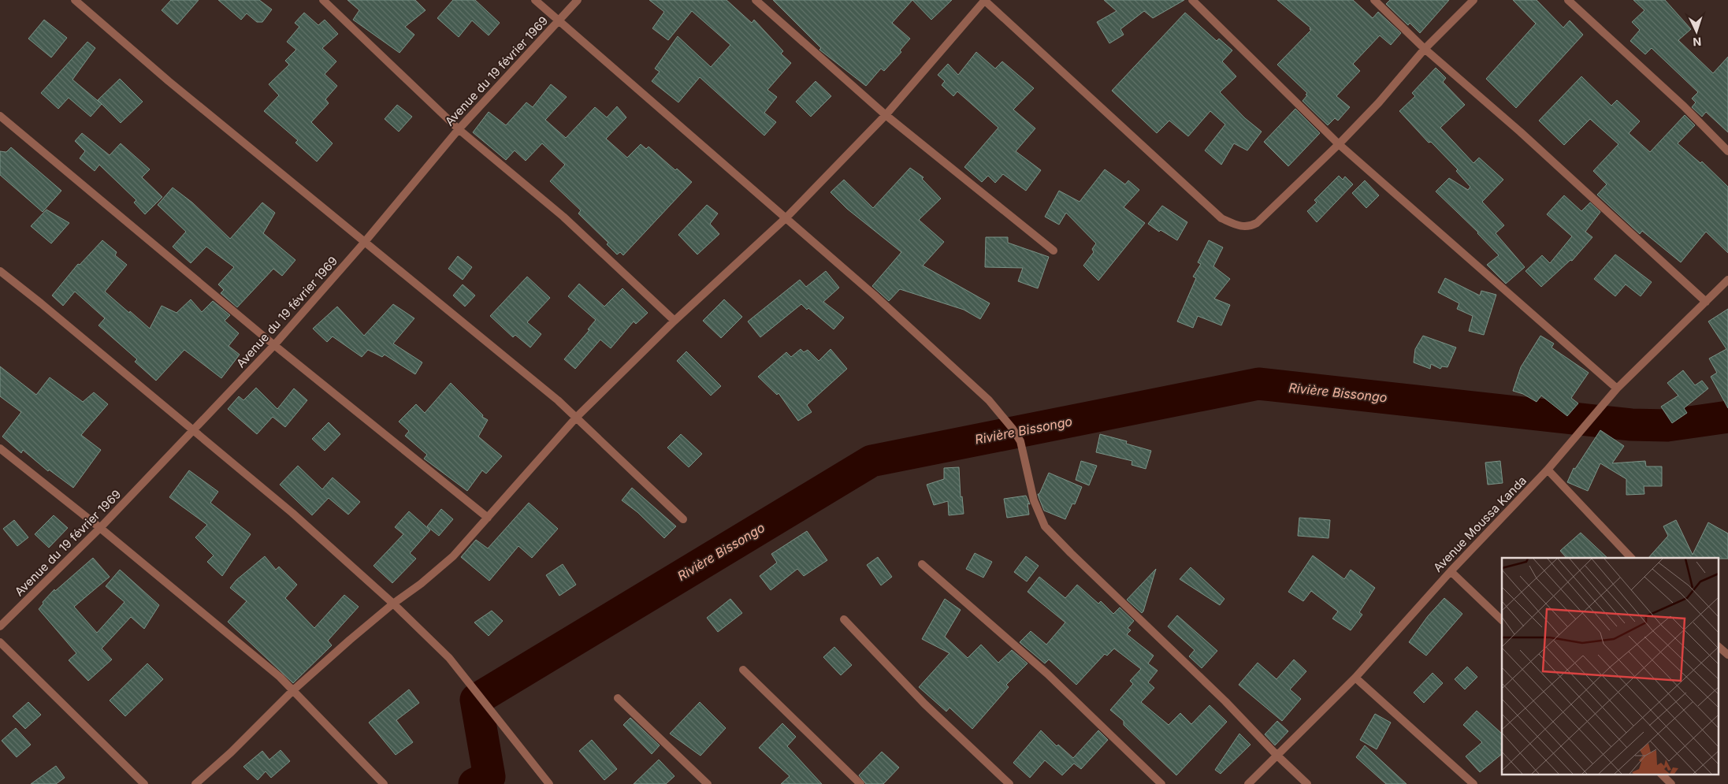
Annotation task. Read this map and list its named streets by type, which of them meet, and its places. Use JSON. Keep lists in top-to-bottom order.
{
  "streets": {
    "street": ["Avenue du 19 février 1969", "Avenue Moussa Kanda"]
  },
  "water": ["Rivière Bissongo"],
  "north": "bottom"
}
